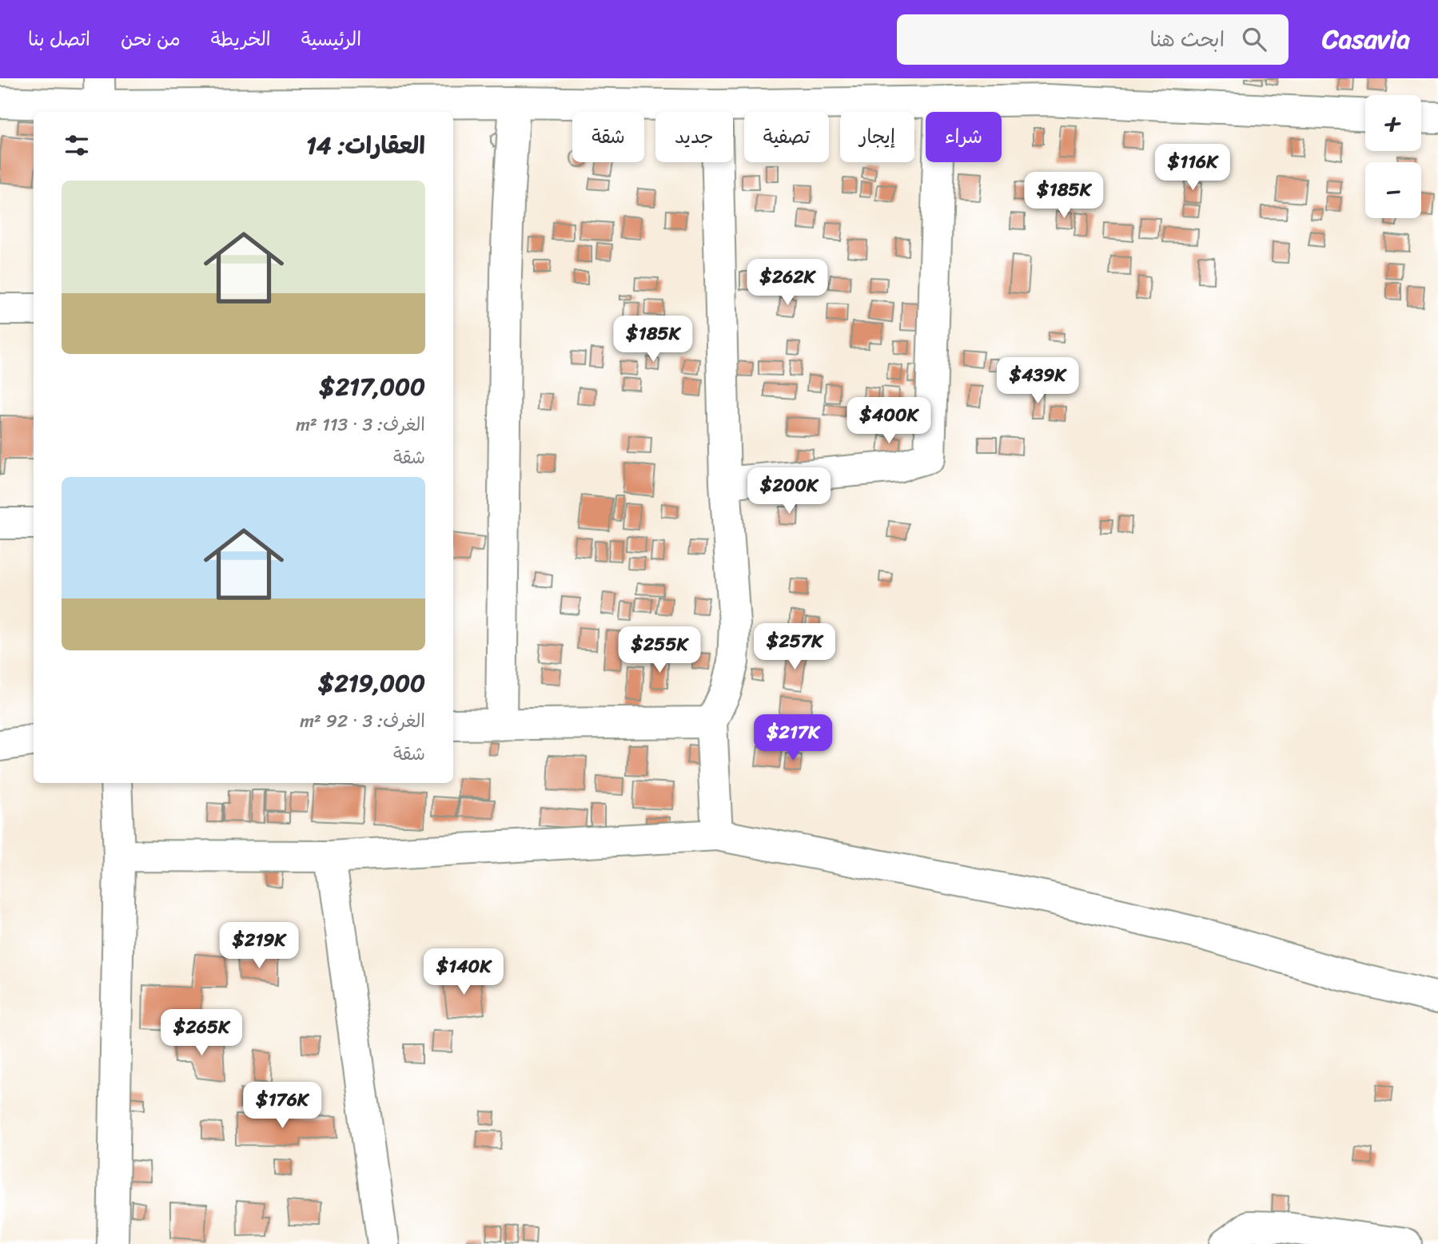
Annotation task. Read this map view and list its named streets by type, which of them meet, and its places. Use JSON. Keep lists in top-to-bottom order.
{
  "page": {
    "header": "Casavia",
    "search": "ابحث هنا",
    "nav": [
      "الرئيسية",
      "الخريطة",
      "من نحن",
      "اتصل بنا"
    ],
    "map_buttons": ["+", "−"],
    "chip": [
      "شراء",
      "إيجار",
      "تصفية",
      "جديد",
      "شقة"
    ],
    "heading": "العقارات: 14",
    "price": [
      "$116K",
      "$185K",
      "$262K",
      "$185K",
      "$439K",
      "$400K",
      "$200K",
      "$257K",
      "$255K",
      "$217K",
      "$219K",
      "$140K",
      "$265K",
      "$176K"
    ],
    "list": [
      {
        "name": "$217,000",
        "note": "الغرف: 3 · 113 m² · شقة"
      },
      {
        "name": "$219,000",
        "note": "الغرف: 3 · 92 m² · شقة"
      }
    ]
  }
}
